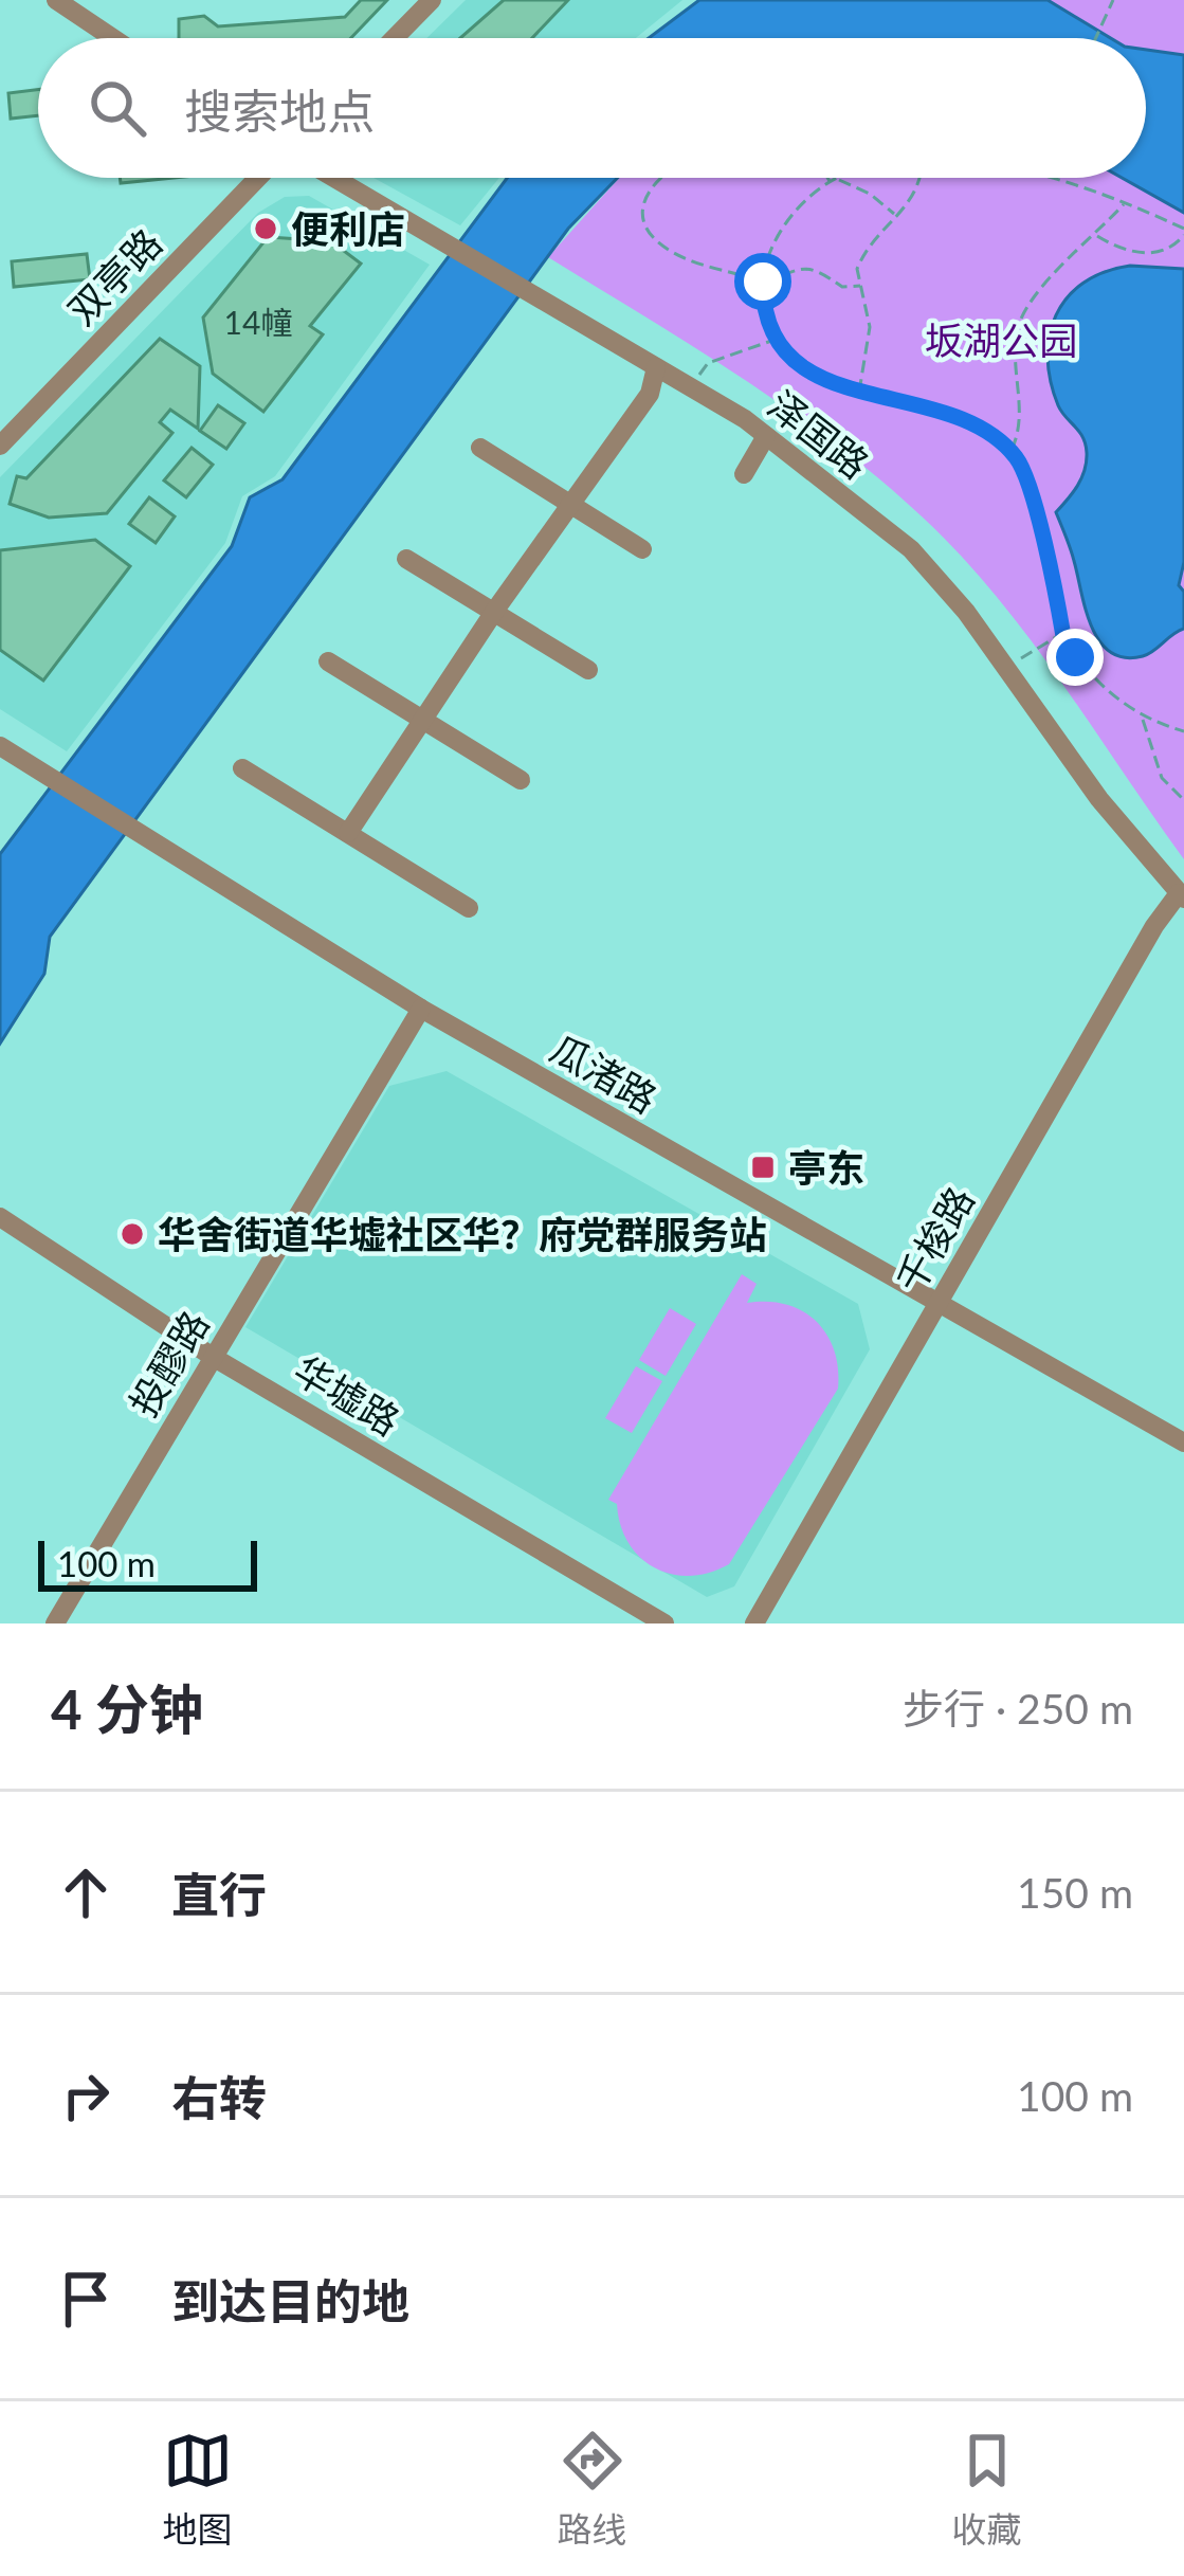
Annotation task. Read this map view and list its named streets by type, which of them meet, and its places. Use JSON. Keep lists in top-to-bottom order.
{
  "streets": {
    "street": [
      "双亭路",
      "泽国路",
      "瓜渚路",
      "千梭路",
      "投醪路",
      "华墟路"
    ]
  },
  "crossings": [
    ["泽国路", "千梭路"],
    ["瓜渚路", "千梭路"],
    ["瓜渚路", "投醪路"],
    ["投醪路", "华墟路"]
  ],
  "parks": ["坂湖公园"],
  "places": {
    "other": ["便利店", "华舍街道华墟社区华？府党群服务站"],
    "transit": ["亭东"]
  },
  "house_numbers": ["14幢"],
  "scale_bar": "100 m",
  "page": {
    "search": "搜索地点",
    "scale": "100 m",
    "heading": ["4 分钟", "步行 · 250 m"],
    "list": [
      ["直行", "150 m"],
      ["右转", "100 m"],
      "到达目的地"
    ],
    "nav": ["地图", "路线", "收藏"]
  }
}
